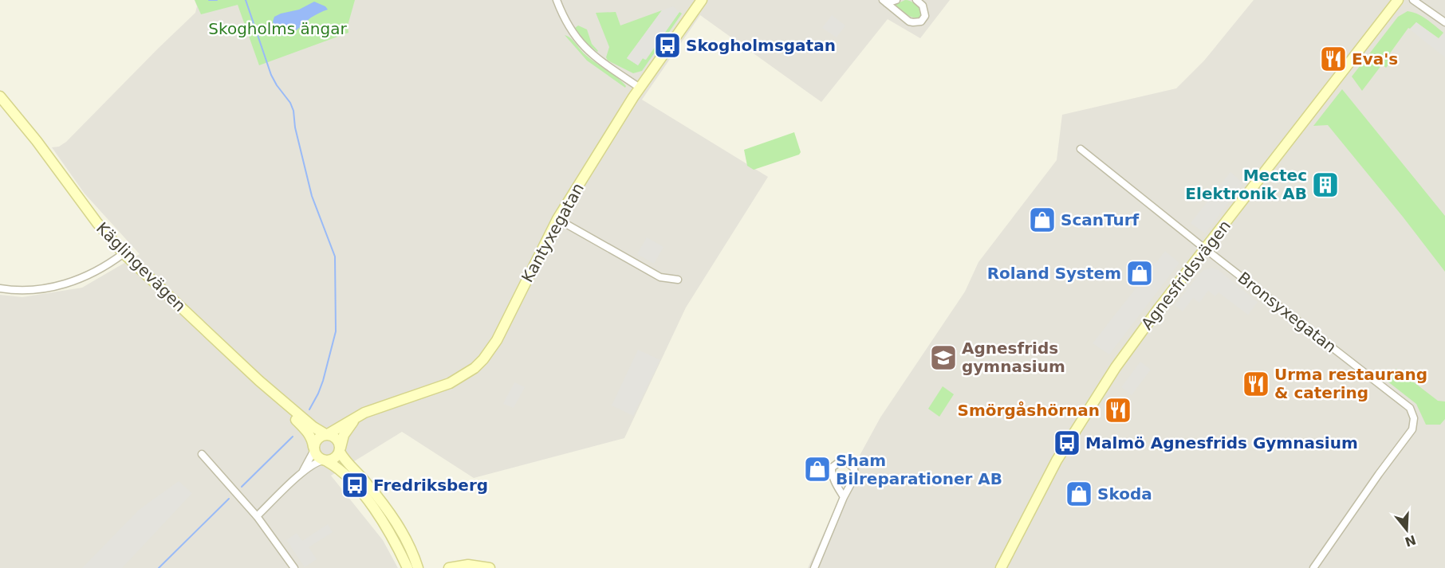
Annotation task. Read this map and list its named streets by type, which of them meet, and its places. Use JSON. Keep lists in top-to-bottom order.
{
  "streets": {
    "main road": ["Kantyxegatan", "Käglingevägen", "Agnesfridsvägen"],
    "street": ["Bronsyxegatan"]
  },
  "crossings": [
    ["Kantyxegatan", "Käglingevägen"],
    ["Agnesfridsvägen", "Bronsyxegatan"]
  ],
  "parks": ["Skogholms ängar"],
  "places": {
    "bus stop": ["Skogholmsgatan", "Malmö Agnesfrids Gymnasium", "Fredriksberg"],
    "restaurant": ["Eva's", "Urma restaurang & catering", "Smörgåshörnan"],
    "building": ["Mectec Elektronik AB"],
    "shop": [
      "ScanTurf",
      "Roland System",
      "Sham Bilreparationer AB",
      "Skoda"
    ],
    "school or university": ["Agnesfrids gymnasium"]
  },
  "north": "bottom"
}
